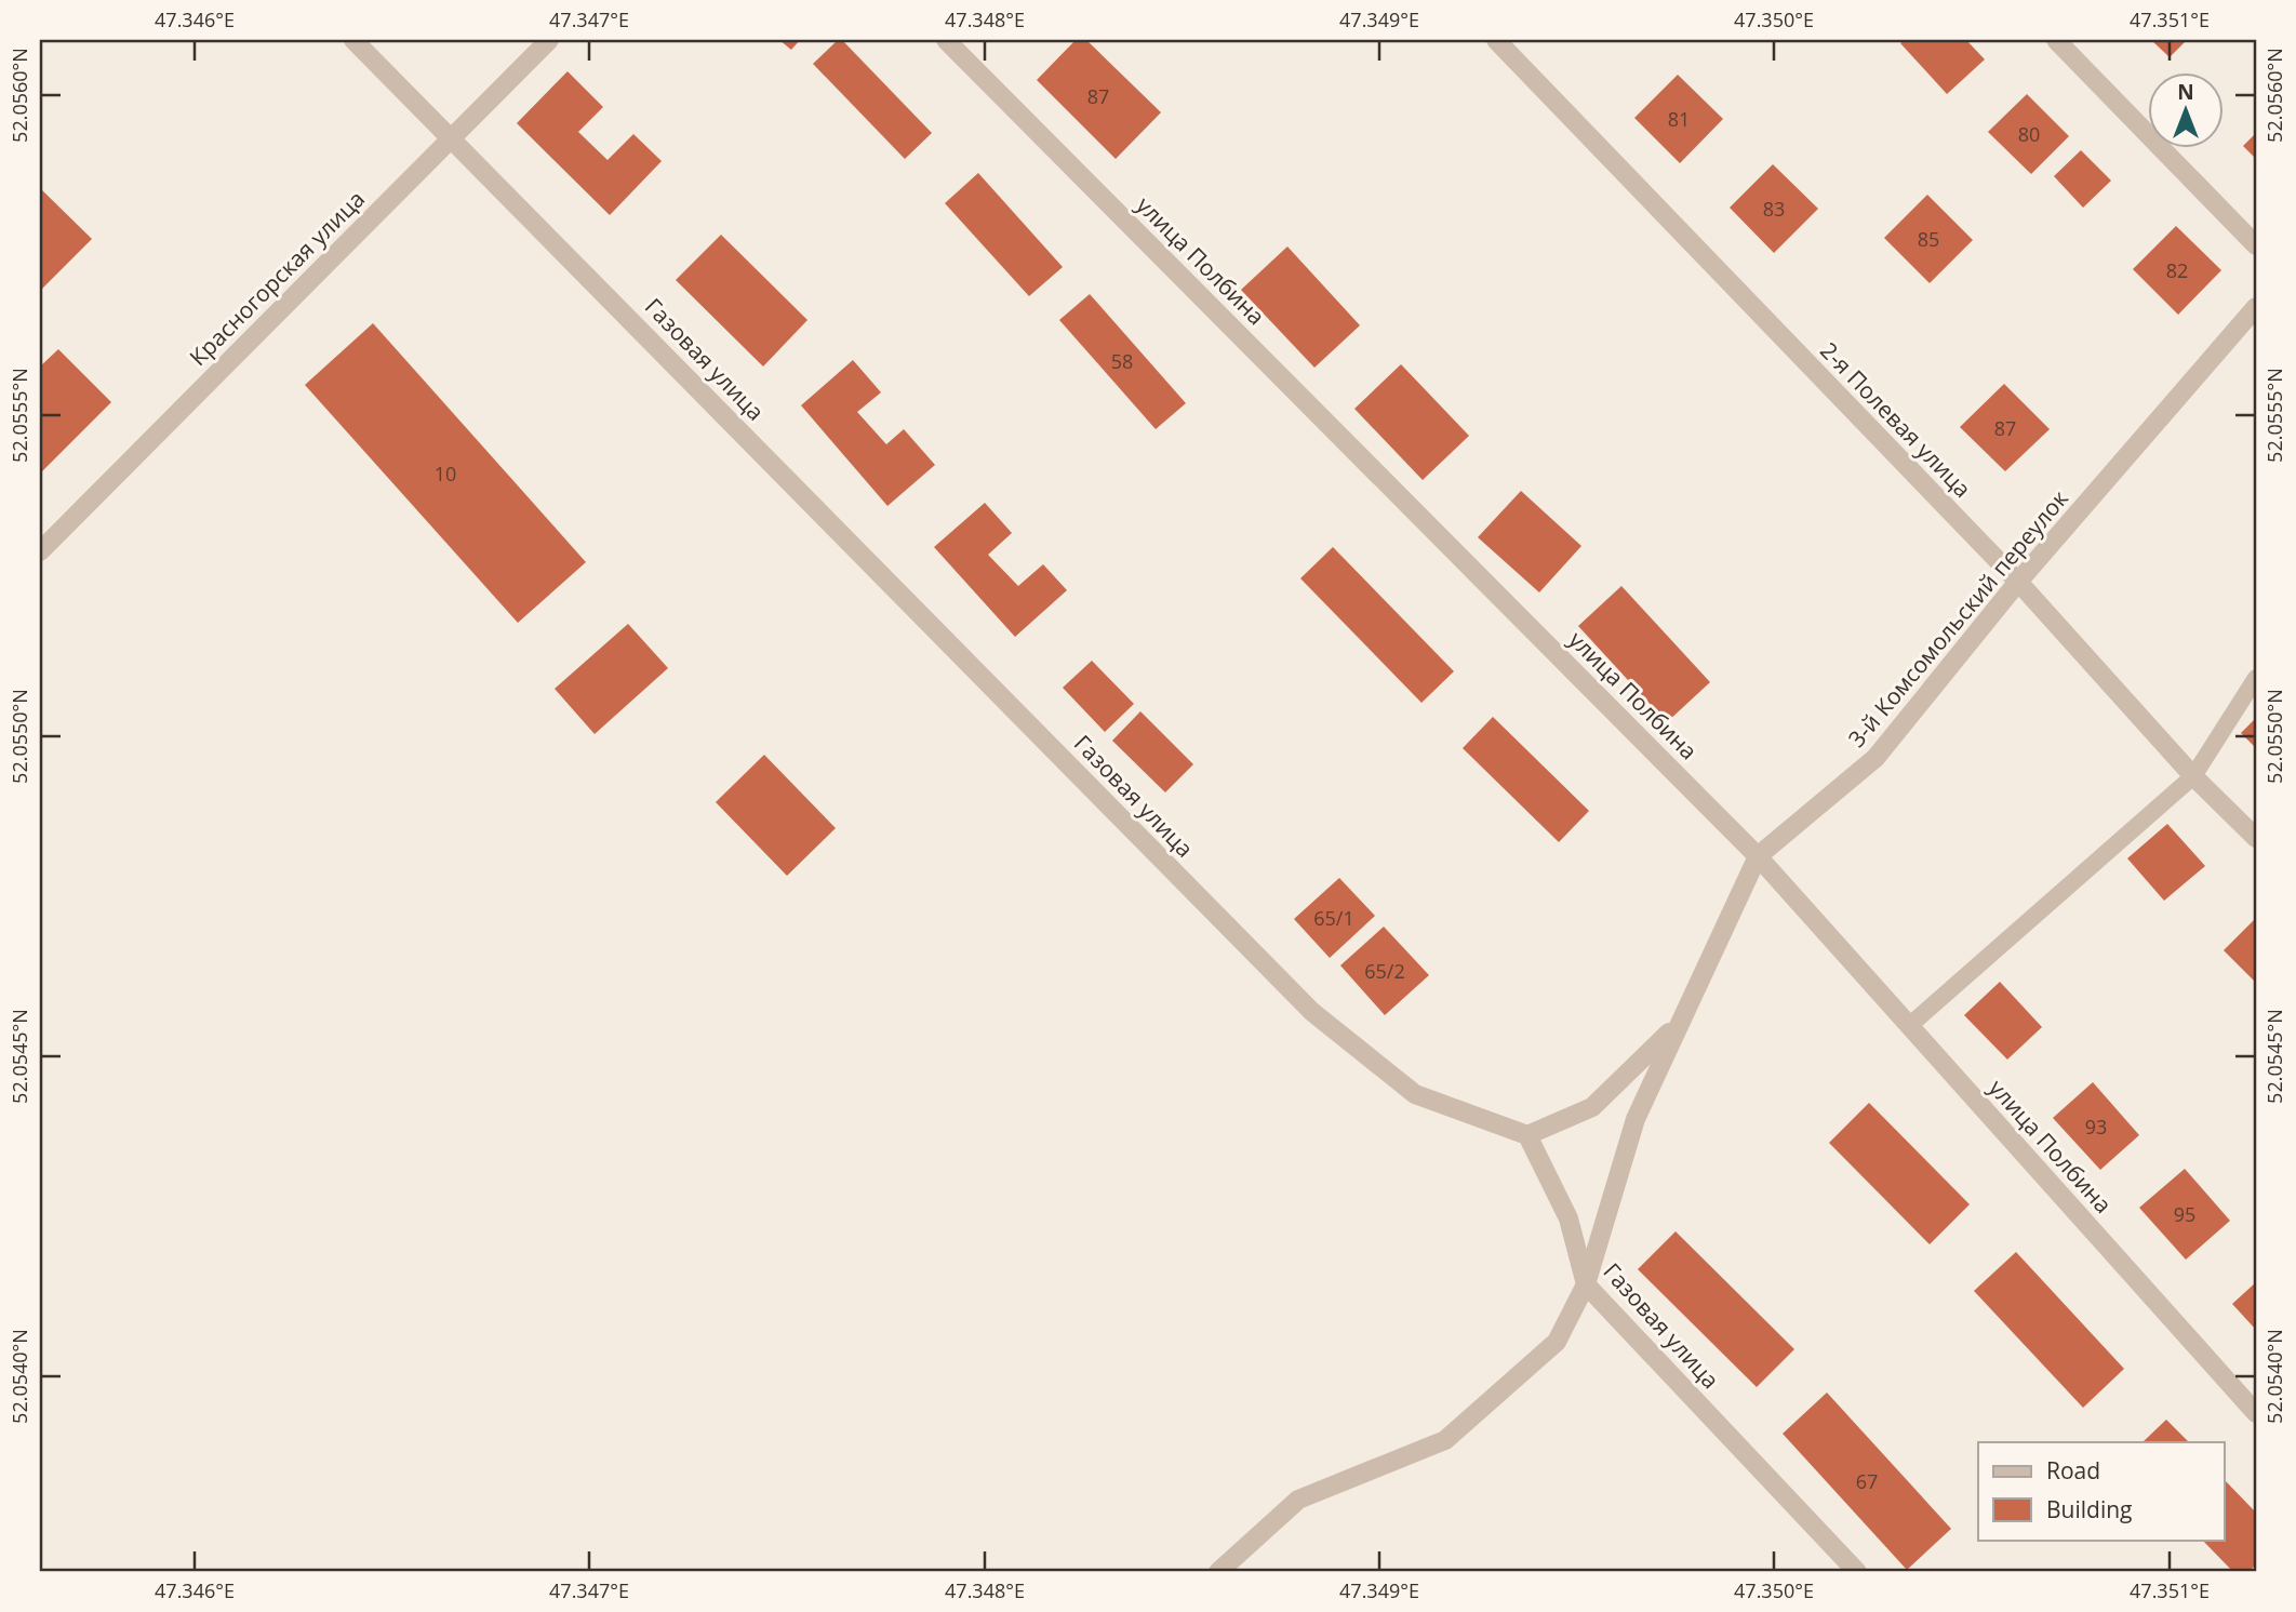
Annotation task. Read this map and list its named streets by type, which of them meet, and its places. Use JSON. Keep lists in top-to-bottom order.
{
  "streets": {
    "street": [
      "улица Полбина",
      "Красногорская улица",
      "Газовая улица",
      "2-я Полевая улица",
      "3-й Комсомольский переулок"
    ]
  },
  "crossings": [
    ["улица Полбина", "3-й Комсомольский переулок"],
    ["Красногорская улица", "Газовая улица"],
    ["Газовая улица", "3-й Комсомольский переулок"],
    ["2-я Полевая улица", "3-й Комсомольский переулок"]
  ],
  "house_numbers": [
    "87",
    "81",
    "80",
    "83",
    "85",
    "82",
    "58",
    "87",
    "10",
    "65/1",
    "65/2",
    "93",
    "95",
    "67"
  ],
  "legend": ["Road", "Building"],
  "north": "top",
  "coordinates": [
    "47.346°E",
    "47.347°E",
    "47.348°E",
    "47.349°E",
    "47.350°E",
    "47.351°E",
    "52.0560°N",
    "52.0555°N",
    "52.0550°N",
    "52.0545°N",
    "52.0540°N"
  ]
}
